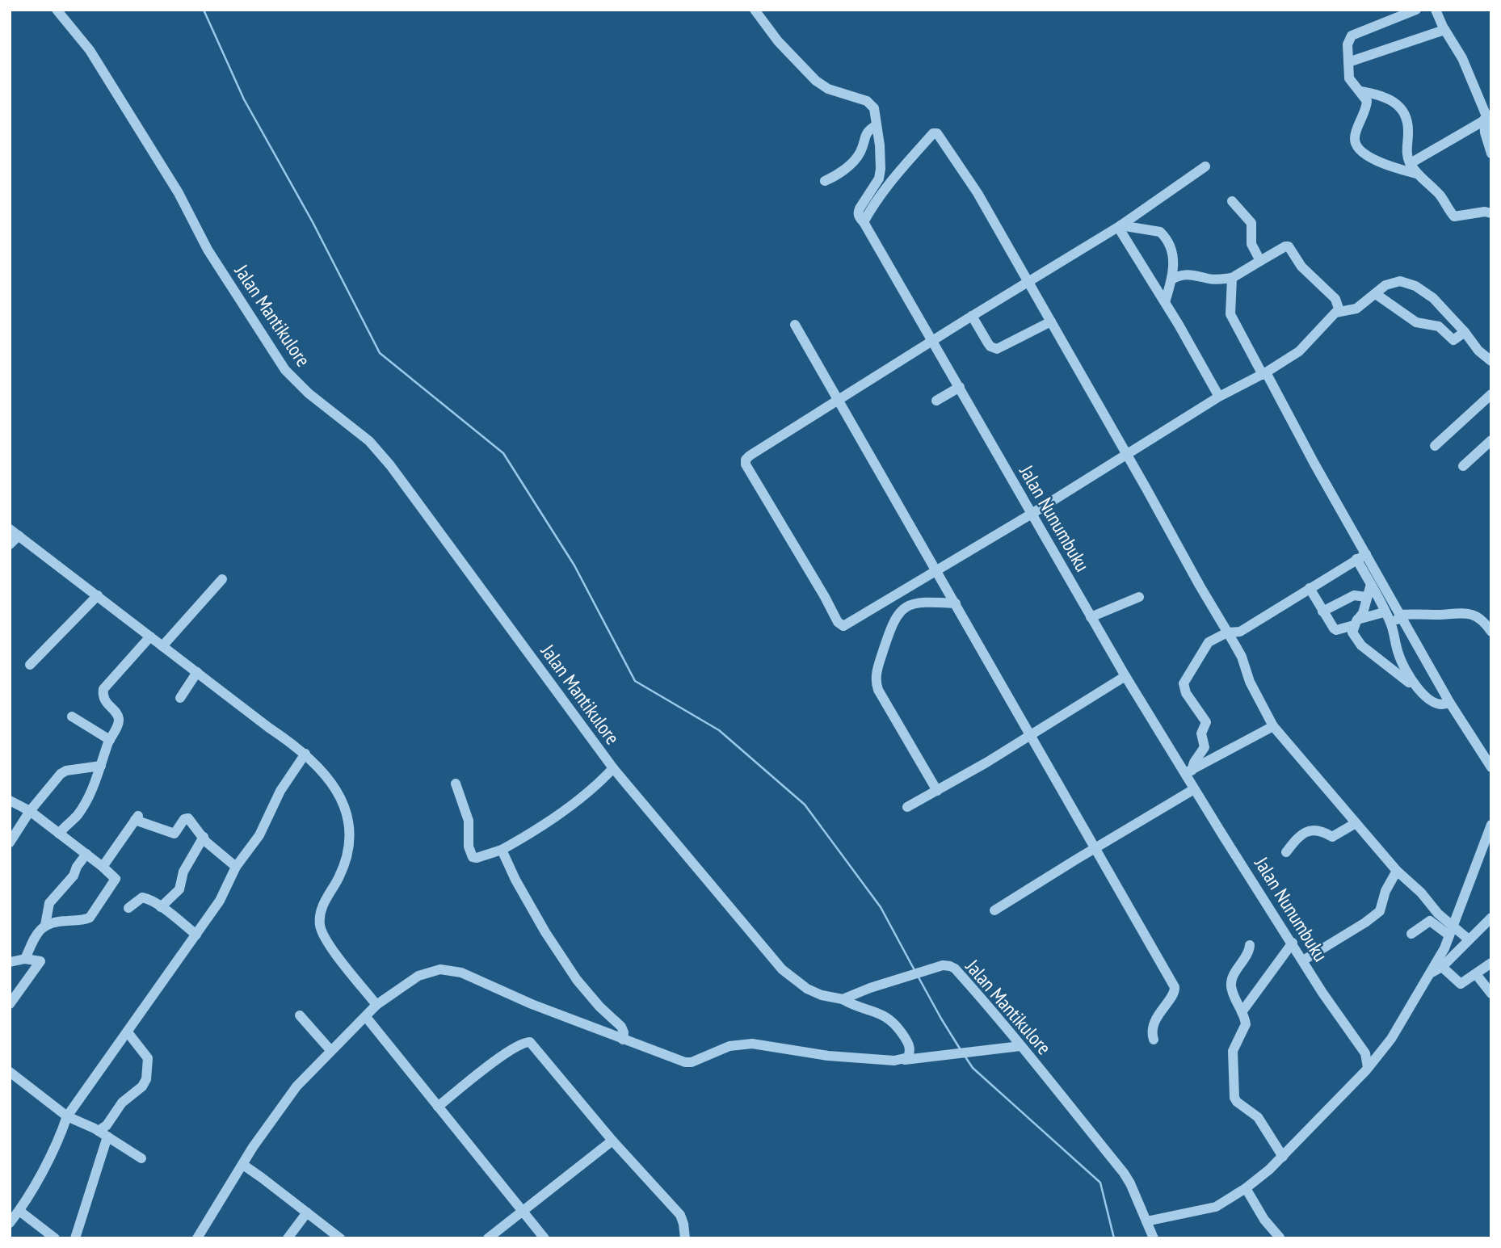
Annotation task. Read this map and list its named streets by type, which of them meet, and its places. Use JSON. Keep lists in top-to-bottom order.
{
  "streets": {
    "street": ["Jalan Mantikulore", "Jalan Nunumbuku"]
  }
}
